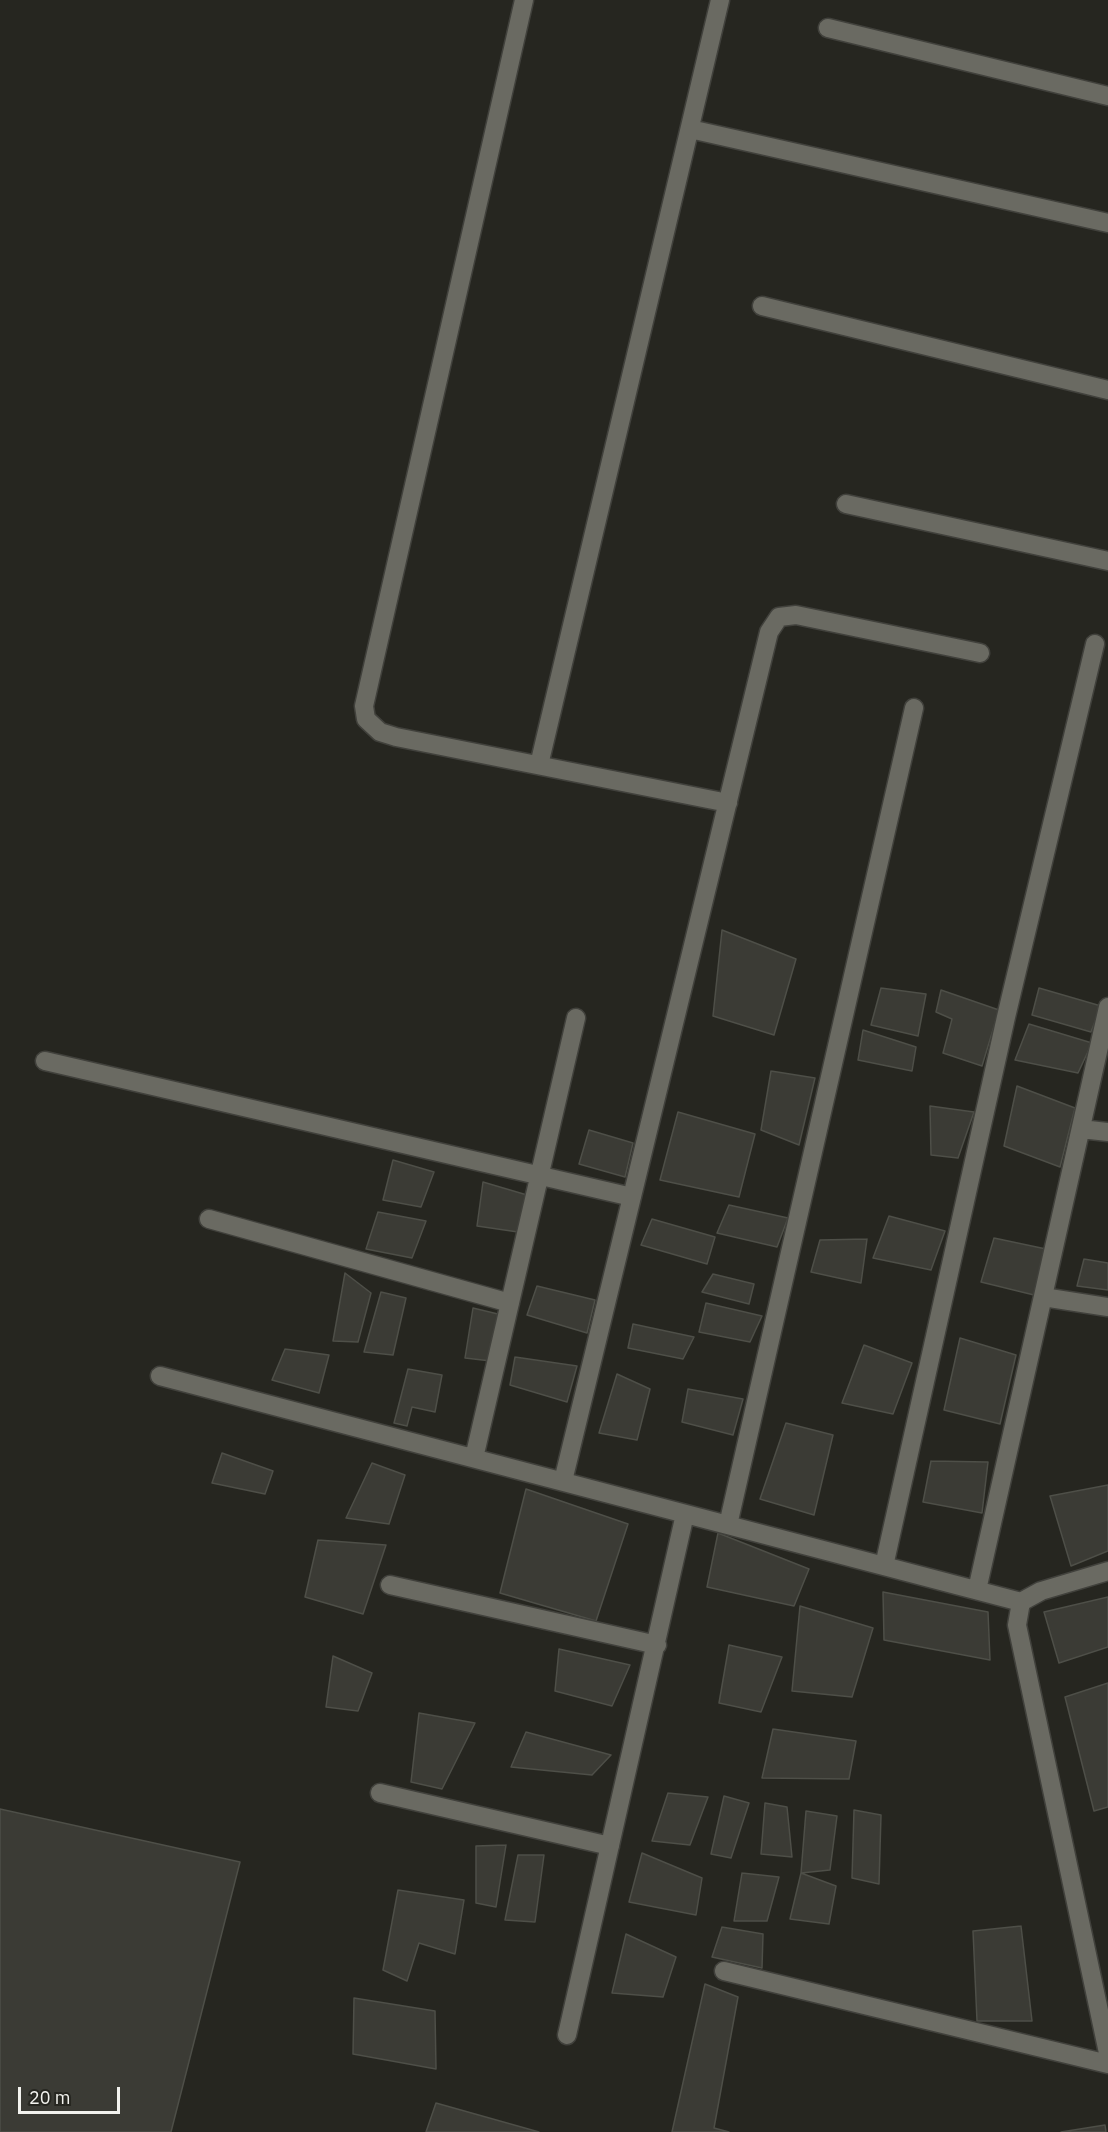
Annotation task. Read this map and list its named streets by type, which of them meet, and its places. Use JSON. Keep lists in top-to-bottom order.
{
  "scale_bar": "20 m"
}
